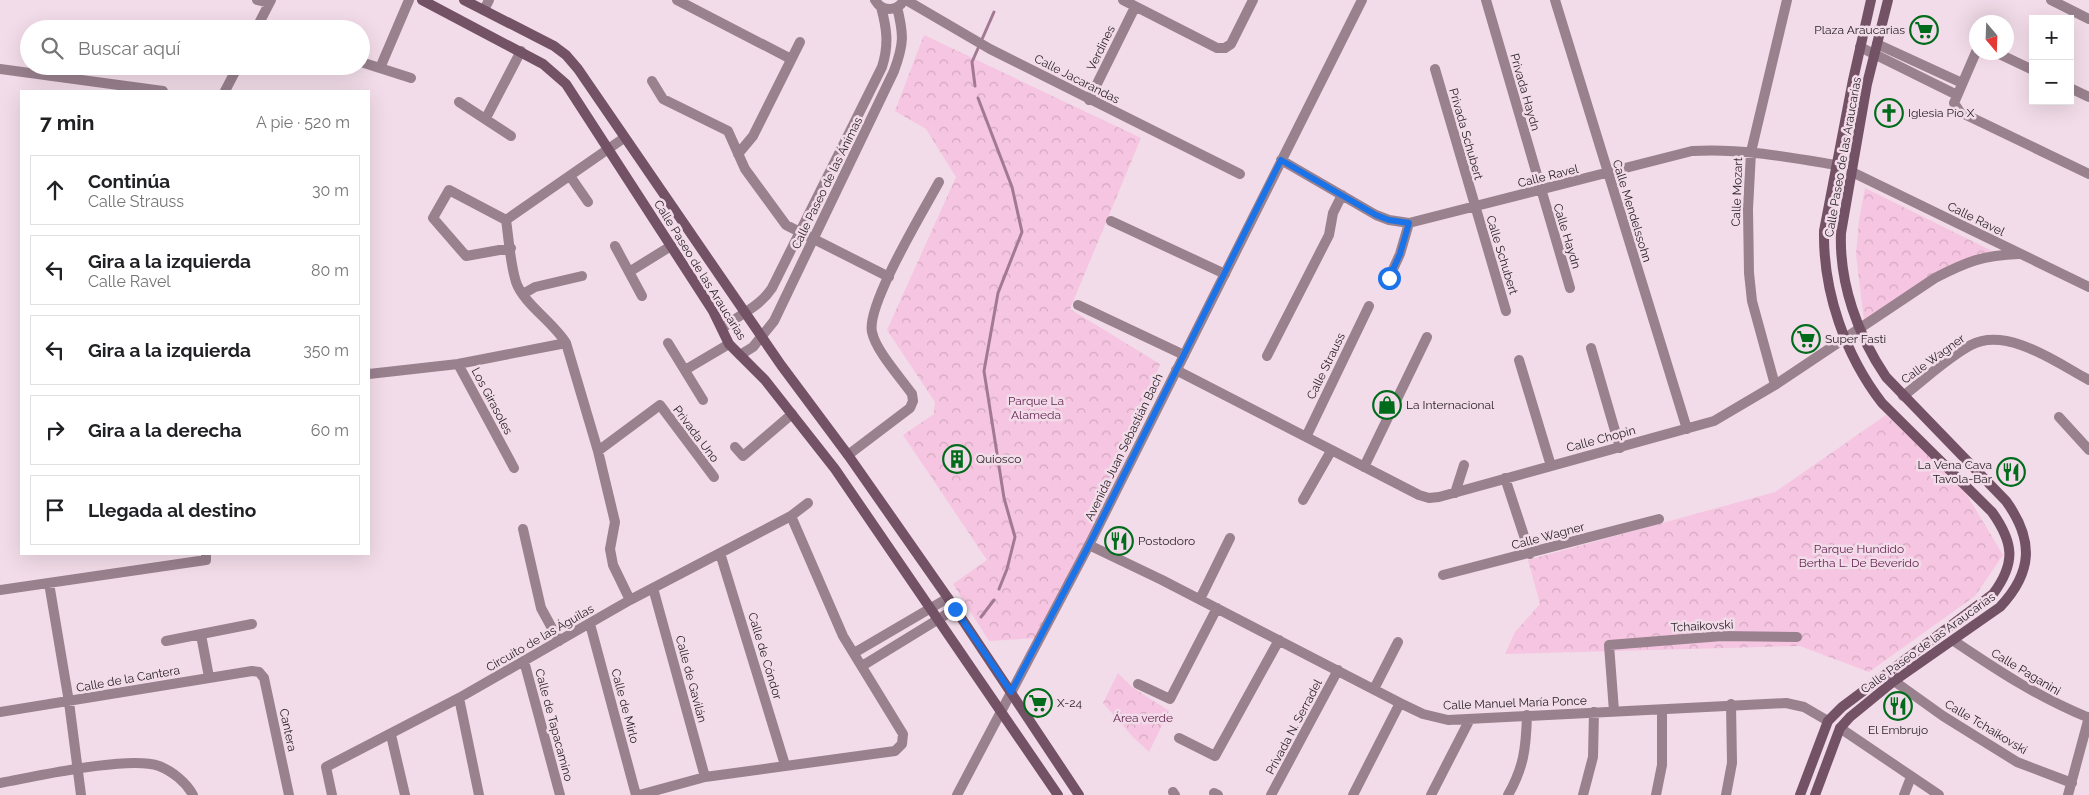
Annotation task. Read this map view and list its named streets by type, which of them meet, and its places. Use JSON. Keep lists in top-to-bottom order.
{
  "streets": {
    "main road": ["Calle Paseo de las Araucarias"],
    "street": [
      "Verdines",
      "Calle Jacarandas",
      "Privada Haydn",
      "Privada Schubert",
      "Calle Ravel",
      "Calle Paseo de las Ánimas",
      "Calle Mozart",
      "Calle Mendelssohn",
      "Calle Haydn",
      "Calle Schubert",
      "Calle Wagner",
      "Calle Strauss",
      "Los Girasoles",
      "Privada Uno",
      "Calle Chopin",
      "Avenida Juan Sebastián Bach",
      "Tchaikovski",
      "Circuito de las Águilas",
      "Calle de Cóndor",
      "Calle Paganini",
      "Calle de la Cantera",
      "Calle de Gavilán",
      "Calle Manuel María Ponce",
      "Calle de Mirlo",
      "Calle de Tapacamino",
      "Privada N. Serradel",
      "Calle Tchaikovski",
      "Cantera"
    ]
  },
  "crossings": [
    ["Verdines", "Calle Jacarandas"],
    ["Calle Jacarandas", "Calle Paseo de las Ánimas"],
    ["Privada Haydn", "Calle Ravel"],
    ["Privada Haydn", "Calle Haydn"],
    ["Privada Schubert", "Calle Ravel"],
    ["Privada Schubert", "Calle Schubert"],
    ["Calle Paseo de las Araucarias", "Calle Ravel"],
    ["Calle Paseo de las Araucarias", "Calle Paseo de las Ánimas"],
    ["Calle Paseo de las Araucarias", "Calle Wagner"],
    ["Calle Paseo de las Araucarias", "Calle Chopin"],
    ["Calle Paseo de las Araucarias", "Avenida Juan Sebastián Bach"],
    ["Calle Paseo de las Araucarias", "Calle Paganini"],
    ["Calle Paseo de las Araucarias", "Calle Manuel María Ponce"],
    ["Calle Paseo de las Araucarias", "Calle Tchaikovski"],
    ["Calle Ravel", "Calle Mozart"],
    ["Calle Ravel", "Calle Mendelssohn"],
    ["Calle Ravel", "Calle Haydn"],
    ["Calle Ravel", "Calle Schubert"],
    ["Calle Ravel", "Calle Chopin"],
    ["Calle Ravel", "Avenida Juan Sebastián Bach"],
    ["Calle Mozart", "Calle Chopin"],
    ["Calle Mendelssohn", "Calle Chopin"],
    ["Calle Strauss", "Calle Chopin"],
    ["Calle Chopin", "Avenida Juan Sebastián Bach"],
    ["Avenida Juan Sebastián Bach", "Calle Manuel María Ponce"],
    ["Tchaikovski", "Calle Manuel María Ponce"],
    ["Circuito de las Águilas", "Calle de Cóndor"],
    ["Circuito de las Águilas", "Calle de Gavilán"],
    ["Circuito de las Águilas", "Calle de Mirlo"],
    ["Circuito de las Águilas", "Calle de Tapacamino"],
    ["Calle de la Cantera", "Cantera"],
    ["Calle Manuel María Ponce", "Privada N. Serradel"]
  ],
  "parks": ["Parque La Alameda", "Parque Hundido Bertha L. De Beverido", "Área verde"],
  "places": {
    "supermarket": ["Plaza Araucarias", "Super Fasti", "X-24"],
    "church": ["Iglesia Pío X"],
    "shop": ["La Internacional"],
    "building": ["Quiosco"],
    "restaurant": ["La Vena Cava Tavola-Bar", "Postodoro", "El Embrujo"]
  },
  "north": "bottom",
  "page": {
    "map_buttons": ["+", "−"],
    "search": "Buscar aquí",
    "heading": ["7 min", "A pie · 520 m"],
    "list": [
      ["Continúa", "Calle Strauss", "30 m"],
      ["Gira a la izquierda", "Calle Ravel", "80 m"],
      ["Gira a la izquierda", "350 m"],
      ["Gira a la derecha", "60 m"],
      "Llegada al destino"
    ]
  }
}
